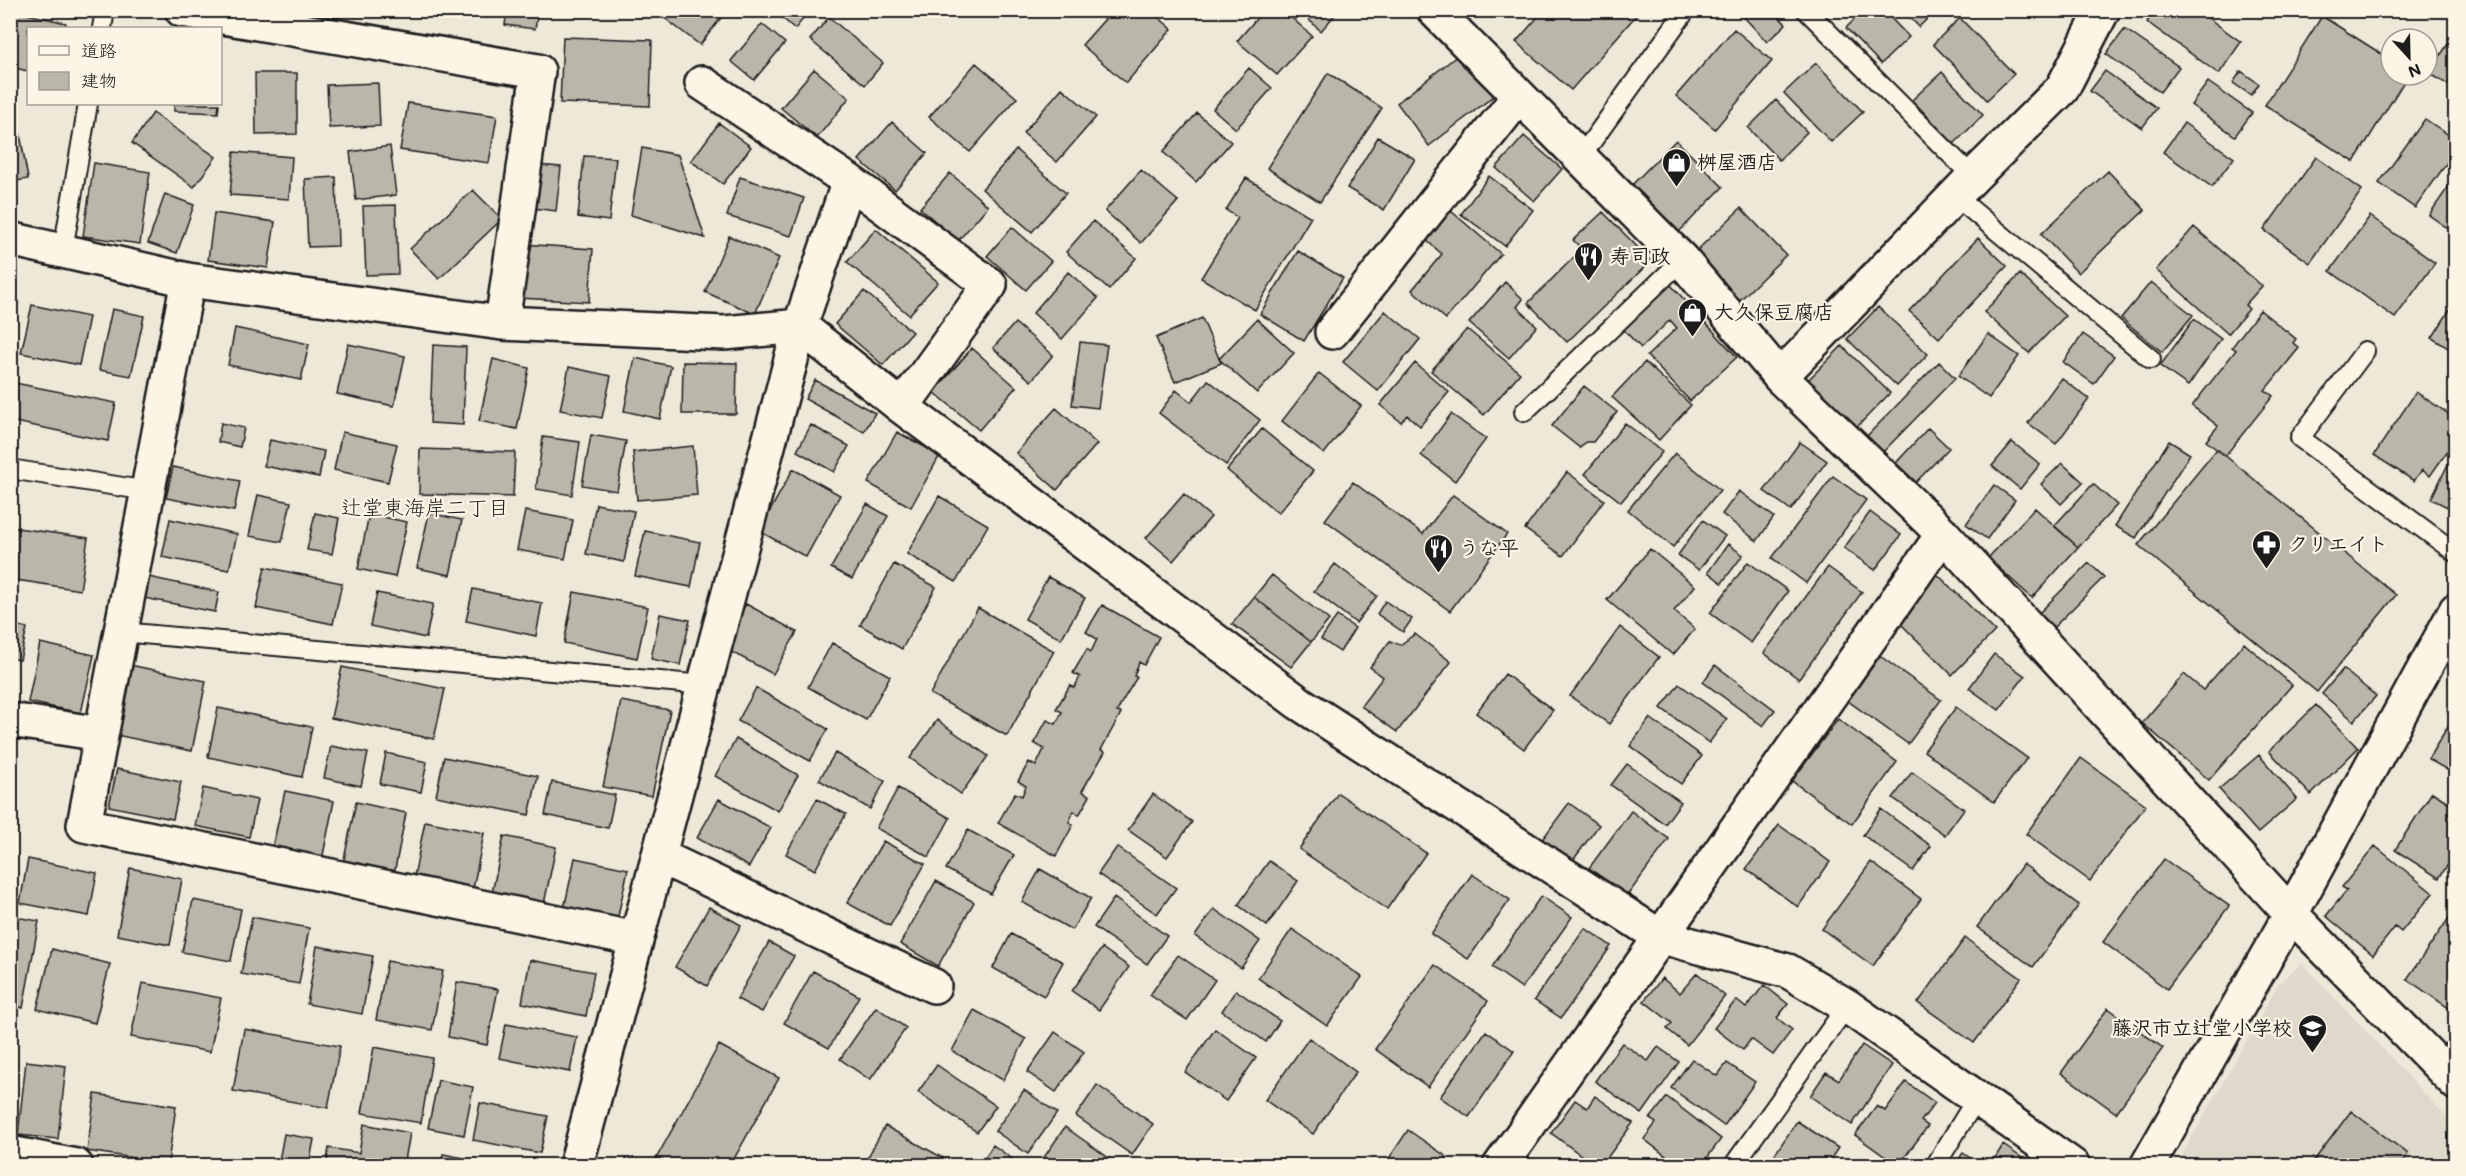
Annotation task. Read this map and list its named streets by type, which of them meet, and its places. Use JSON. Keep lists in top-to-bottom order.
{
  "districts": ["辻堂東海岸二丁目"],
  "places": {
    "shop": ["桝屋酒店", "大久保豆腐店"],
    "restaurant": ["寿司政", "うな平"],
    "pharmacy": ["クリエイト"],
    "school or university": ["藤沢市立辻堂小学校"]
  },
  "legend": ["道路", "建物"],
  "north": "bottom"
}
